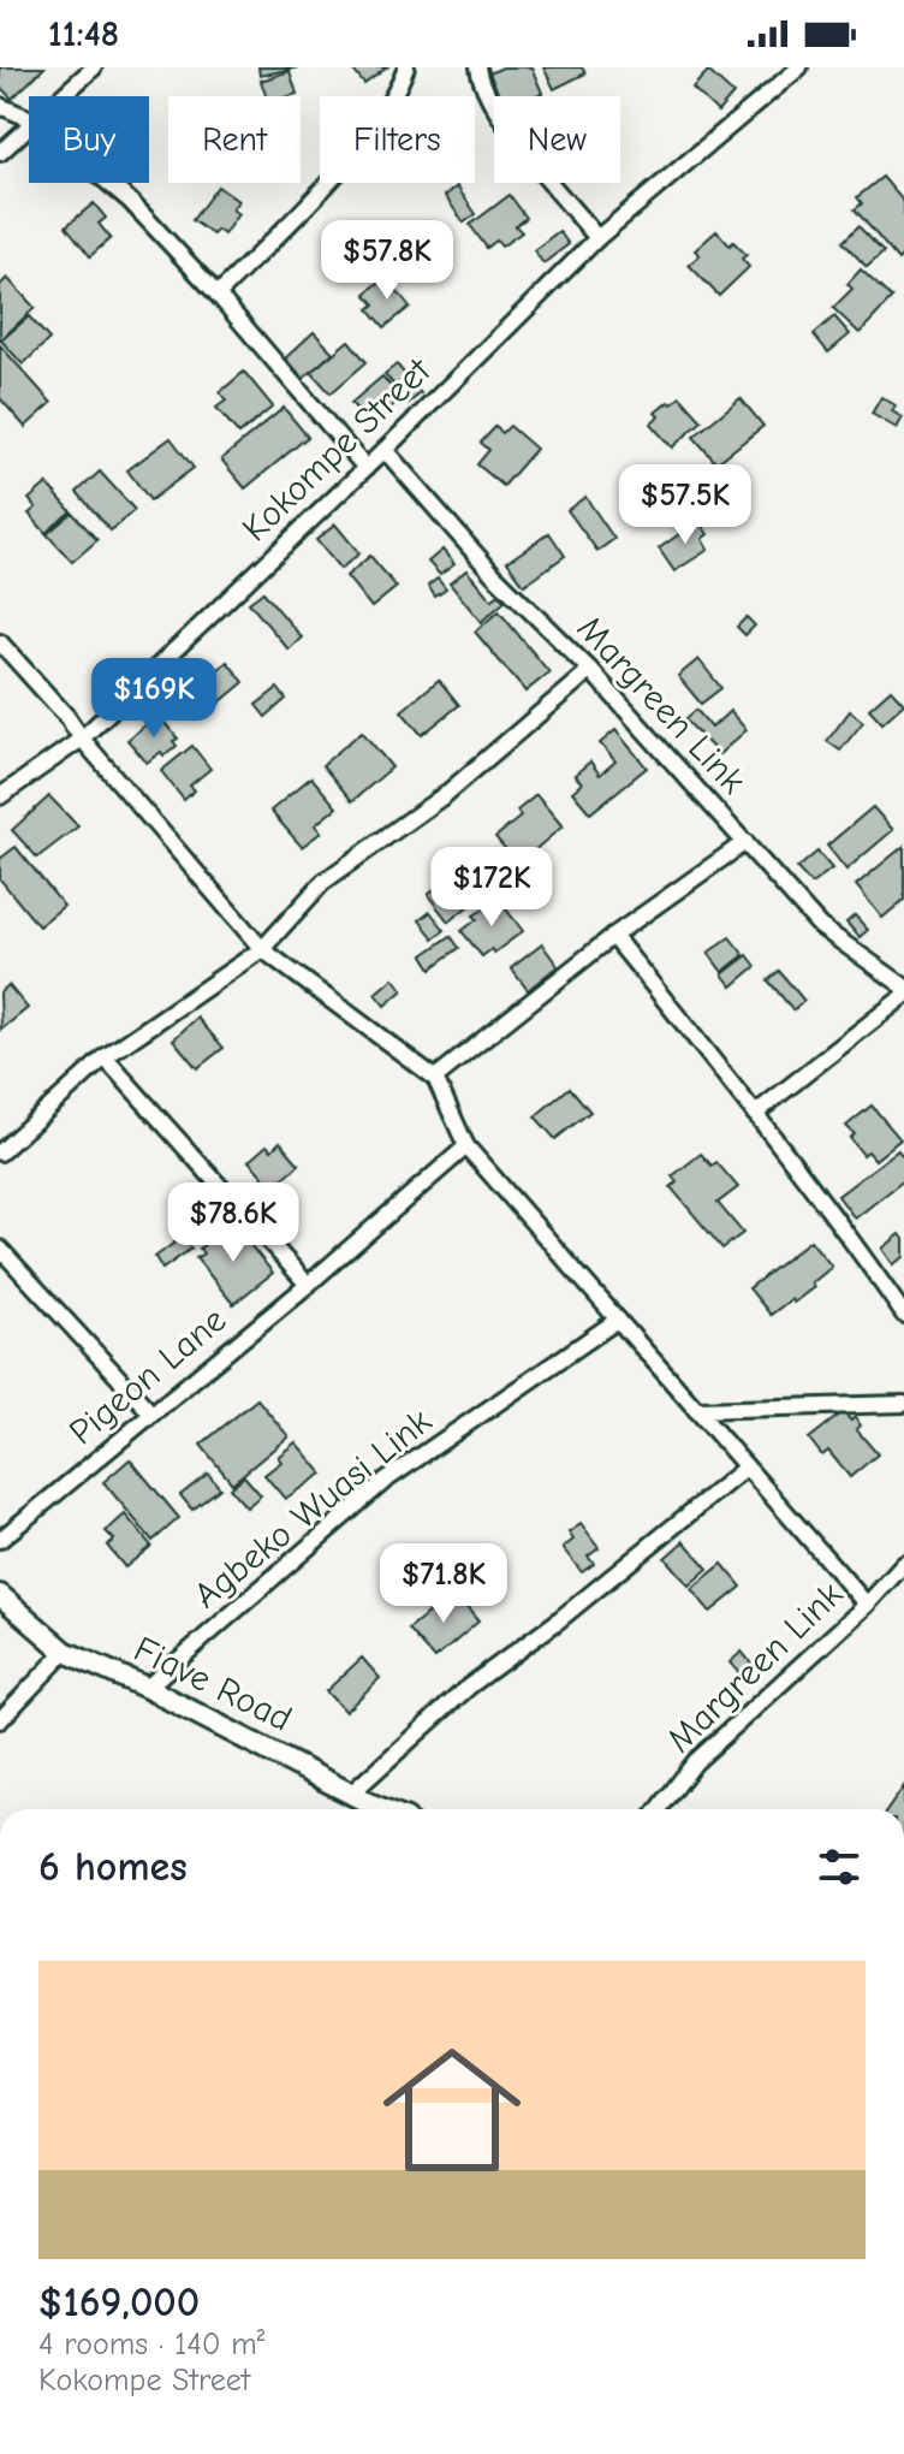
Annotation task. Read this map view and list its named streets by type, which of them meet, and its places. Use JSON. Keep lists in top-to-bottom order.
{
  "streets": {
    "street": [
      "Kokompe Street",
      "Margreen Link",
      "Pigeon Lane",
      "Agbeko Wuasi Link",
      "Fiave Road"
    ]
  },
  "crossings": [
    ["Kokompe Street", "Margreen Link"],
    ["Agbeko Wuasi Link", "Fiave Road"]
  ],
  "page": {
    "status": "11:48",
    "chip": [
      "Buy",
      "Rent",
      "Filters",
      "New"
    ],
    "price": [
      "$57.8K",
      "$57.5K",
      "$169K",
      "$172K",
      "$78.6K",
      "$71.8K"
    ],
    "heading": "6 homes",
    "list": [
      {
        "name": "$169,000",
        "note": "4 rooms · 140 m² · Kokompe Street"
      }
    ]
  }
}
